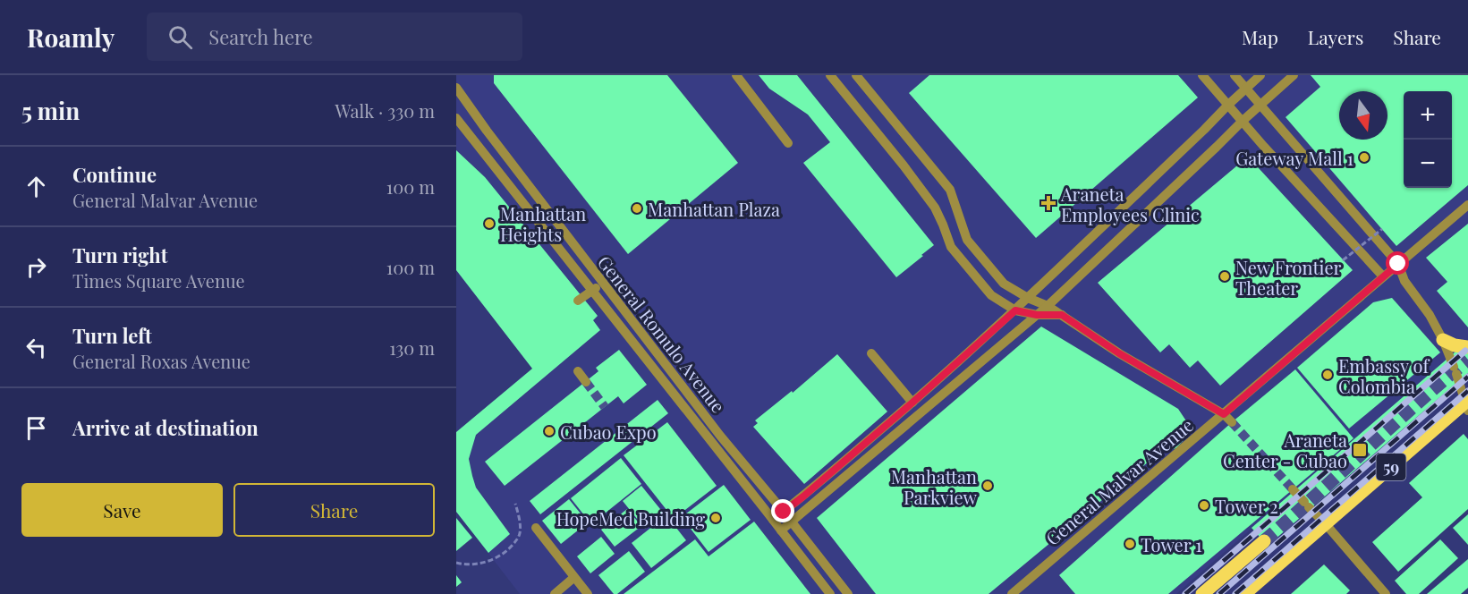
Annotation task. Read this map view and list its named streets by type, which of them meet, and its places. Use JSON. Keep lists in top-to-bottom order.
{
  "streets": {
    "main road": ["59"],
    "street": ["General Romulo Avenue", "General Malvar Avenue"]
  },
  "places": {
    "other": [
      "Gateway Mall 1",
      "Manhattan Plaza",
      "Manhattan Heights",
      "New Frontier Theater",
      "Embassy of Colombia",
      "Cubao Expo",
      "Manhattan Parkview",
      "Tower 2",
      "HopeMed Building",
      "Tower 1"
    ],
    "health": ["Araneta Employees Clinic"],
    "transit": ["Araneta Center - Cubao"]
  },
  "north": "bottom",
  "page": {
    "header": "Roamly",
    "search": "Search here",
    "nav": ["Map", "Layers", "Share"],
    "heading": ["5 min", "Walk · 330 m"],
    "map_buttons": ["+", "−"],
    "list": [
      ["Continue", "General Malvar Avenue", "100 m"],
      ["Turn right", "Times Square Avenue", "100 m"],
      ["Turn left", "General Roxas Avenue", "130 m"],
      "Arrive at destination"
    ],
    "buttons": ["Save", "Share"]
  }
}
